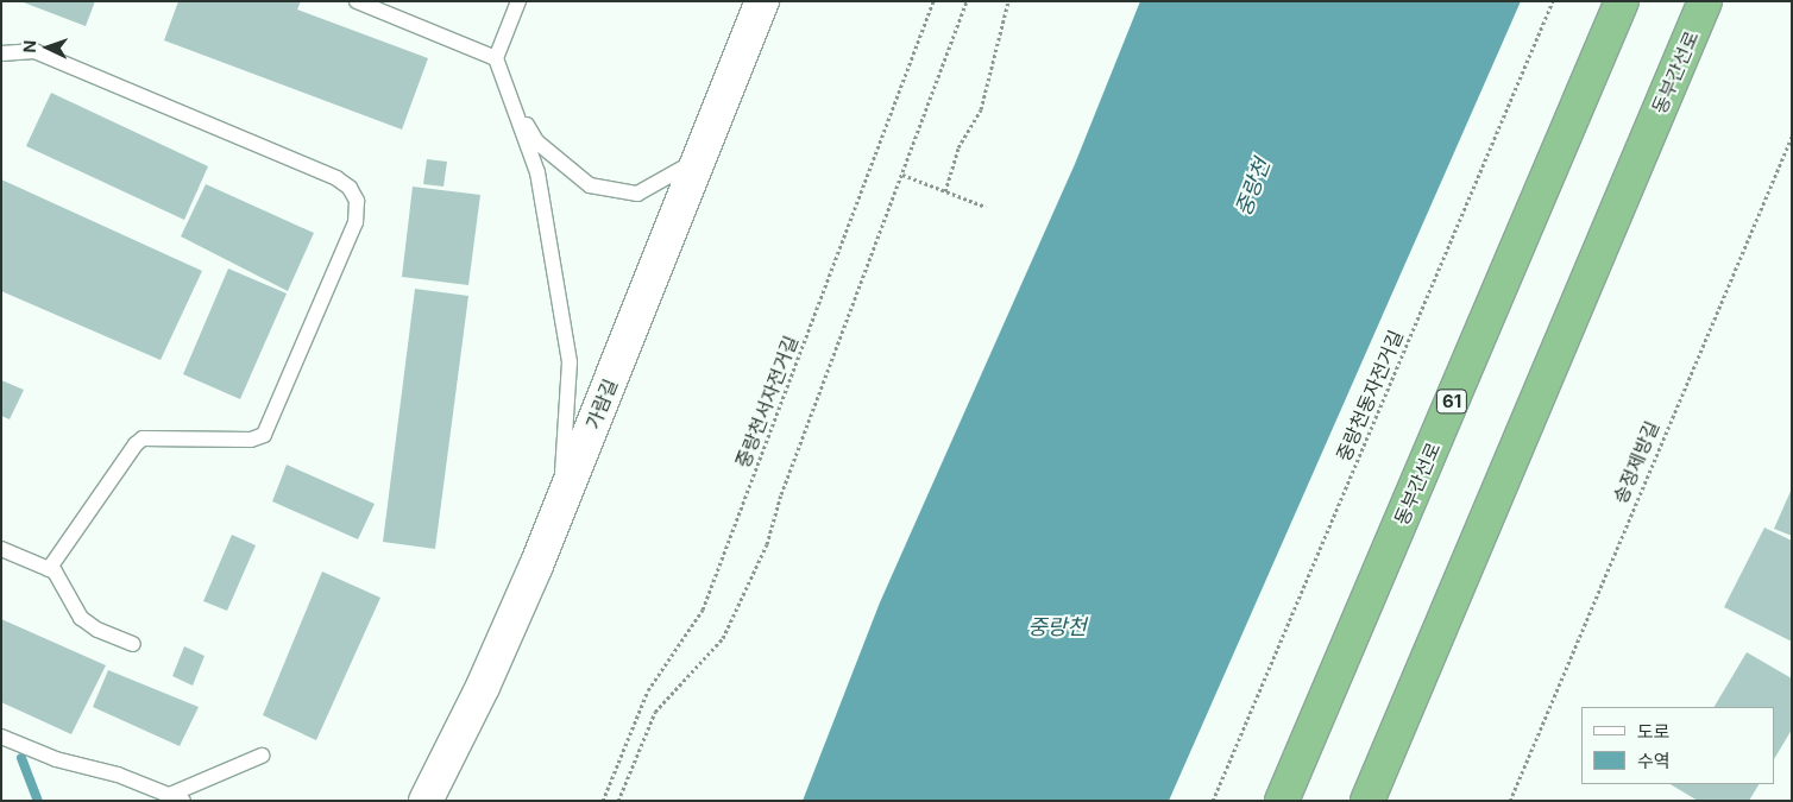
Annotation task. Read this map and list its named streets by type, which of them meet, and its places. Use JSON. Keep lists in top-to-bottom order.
{
  "streets": {
    "highway": ["동부간선로", "61"],
    "street": ["가람길"],
    "path": ["중랑천동자전거길", "중랑천서자전거길", "송정제방길"]
  },
  "water": ["중랑천"],
  "legend": ["도로", "수역"],
  "north": "left"
}
